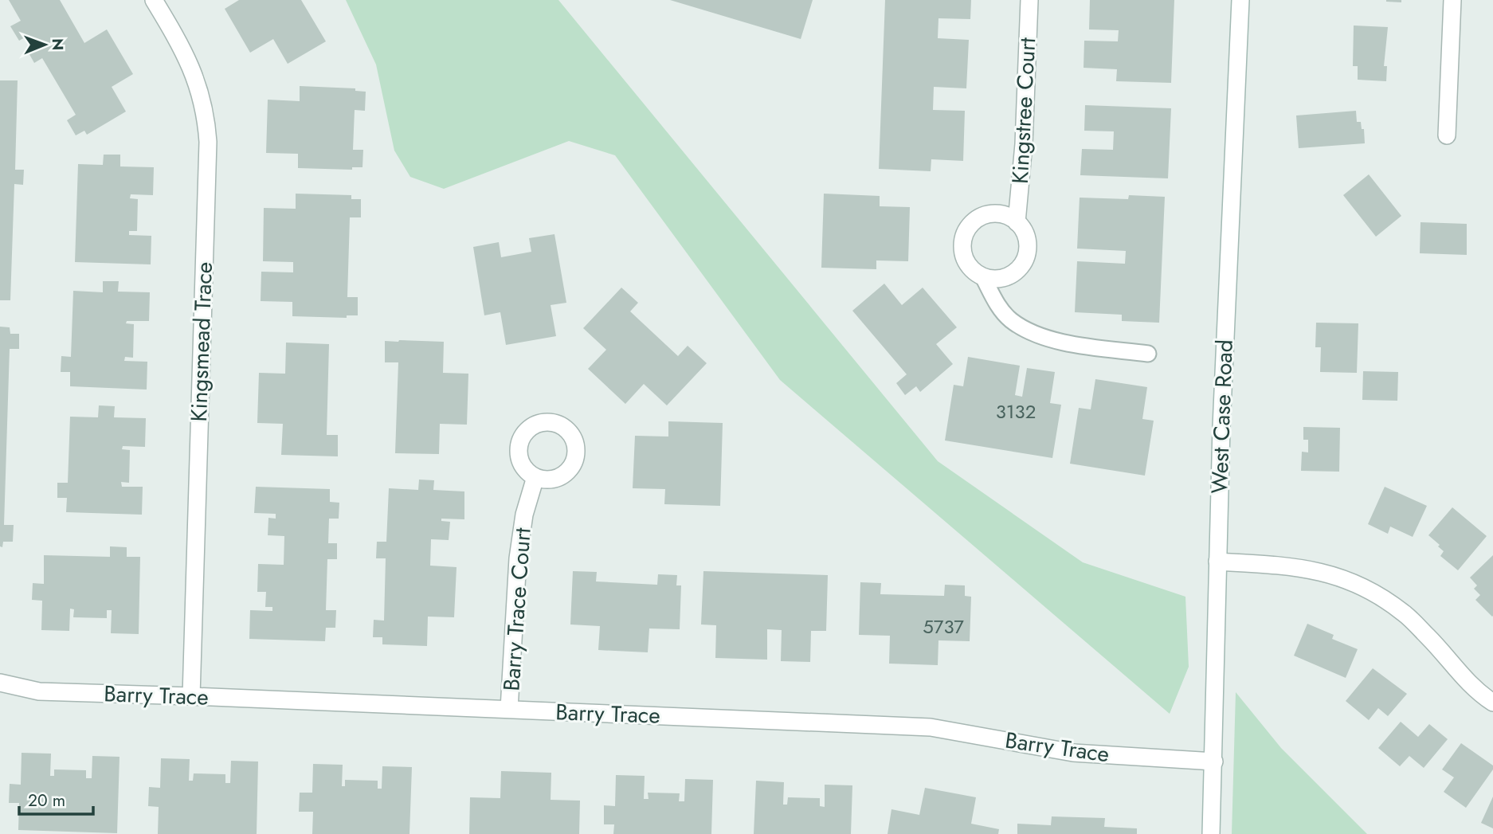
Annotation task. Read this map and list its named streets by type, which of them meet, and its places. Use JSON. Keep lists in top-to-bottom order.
{
  "streets": {
    "street": [
      "Kingstree Court",
      "Kingsmead Trace",
      "West Case Road",
      "Barry Trace Court",
      "Barry Trace"
    ]
  },
  "crossings": [
    ["Kingsmead Trace", "Barry Trace"],
    ["West Case Road", "Barry Trace"],
    ["Barry Trace Court", "Barry Trace"]
  ],
  "house_numbers": ["3132", "5737"],
  "scale_bar": "20 m",
  "north": "right"
}
